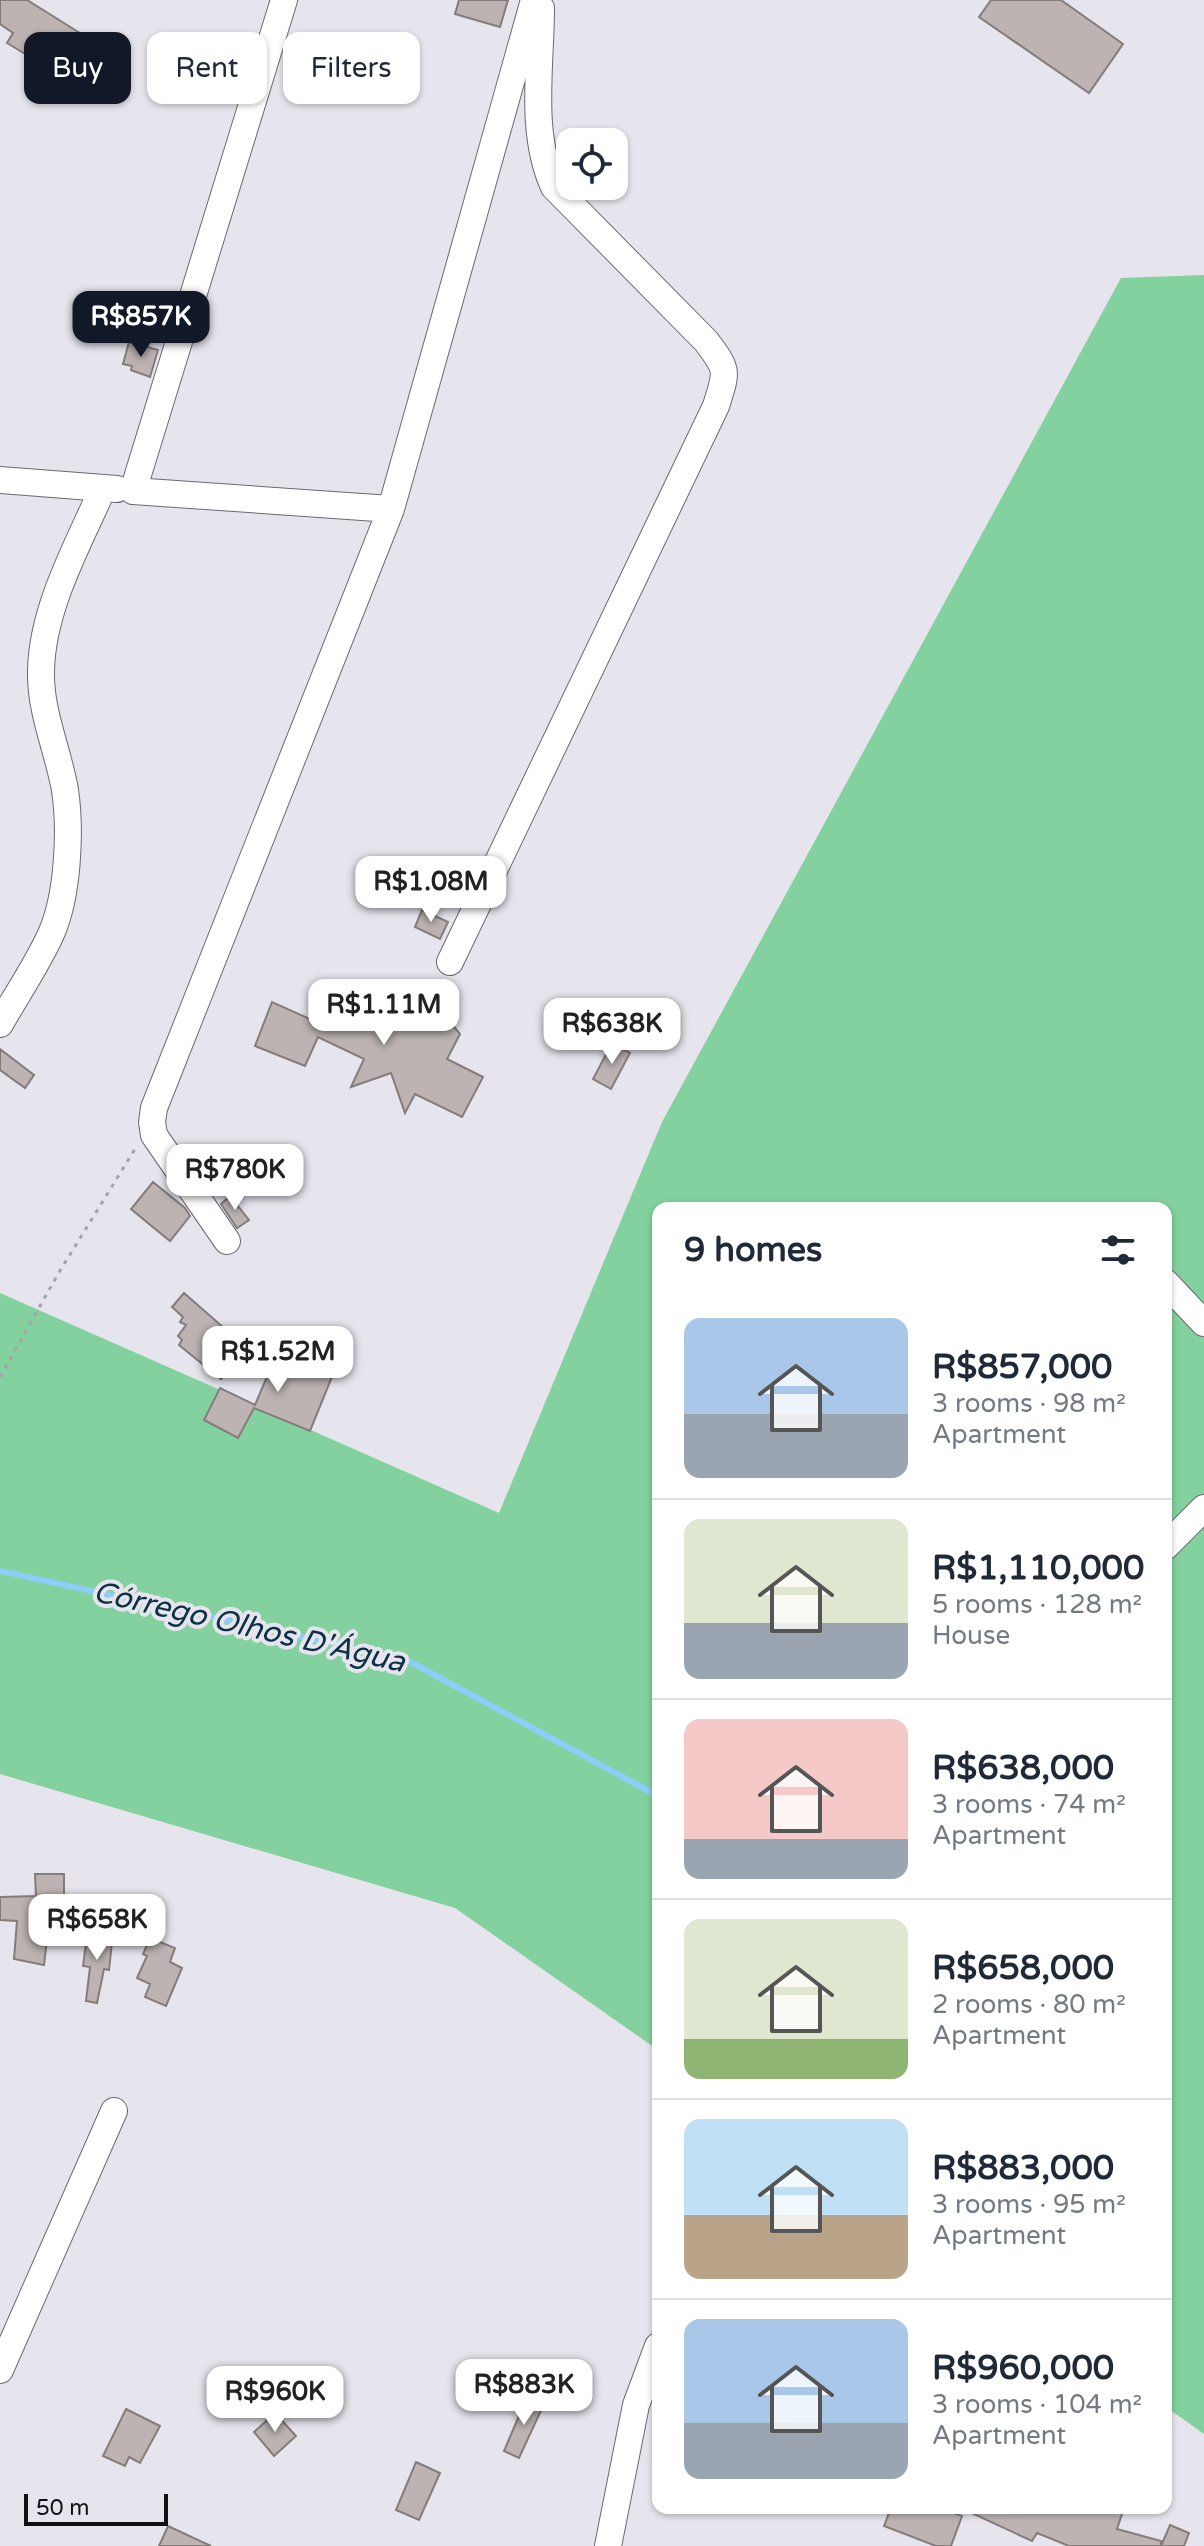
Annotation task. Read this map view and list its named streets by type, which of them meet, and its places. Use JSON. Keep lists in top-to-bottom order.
{
  "water": ["Córrego Olhos D'Água"],
  "scale_bar": "50 m",
  "page": {
    "chip": ["Buy", "Rent", "Filters"],
    "price": [
      "R$857K",
      "R$1.08M",
      "R$1.11M",
      "R$638K",
      "R$780K",
      "R$1.52M",
      "R$658K",
      "R$883K",
      "R$960K"
    ],
    "heading": "9 homes",
    "list": [
      {
        "name": "R$857,000",
        "note": "3 rooms · 98 m² · Apartment"
      },
      {
        "name": "R$1,110,000",
        "note": "5 rooms · 128 m² · House"
      },
      {
        "name": "R$638,000",
        "note": "3 rooms · 74 m² · Apartment"
      },
      {
        "name": "R$658,000",
        "note": "2 rooms · 80 m² · Apartment"
      },
      {
        "name": "R$883,000",
        "note": "3 rooms · 95 m² · Apartment"
      },
      {
        "name": "R$960,000",
        "note": "3 rooms · 104 m² · Apartment"
      }
    ],
    "scale": "50 m"
  }
}
